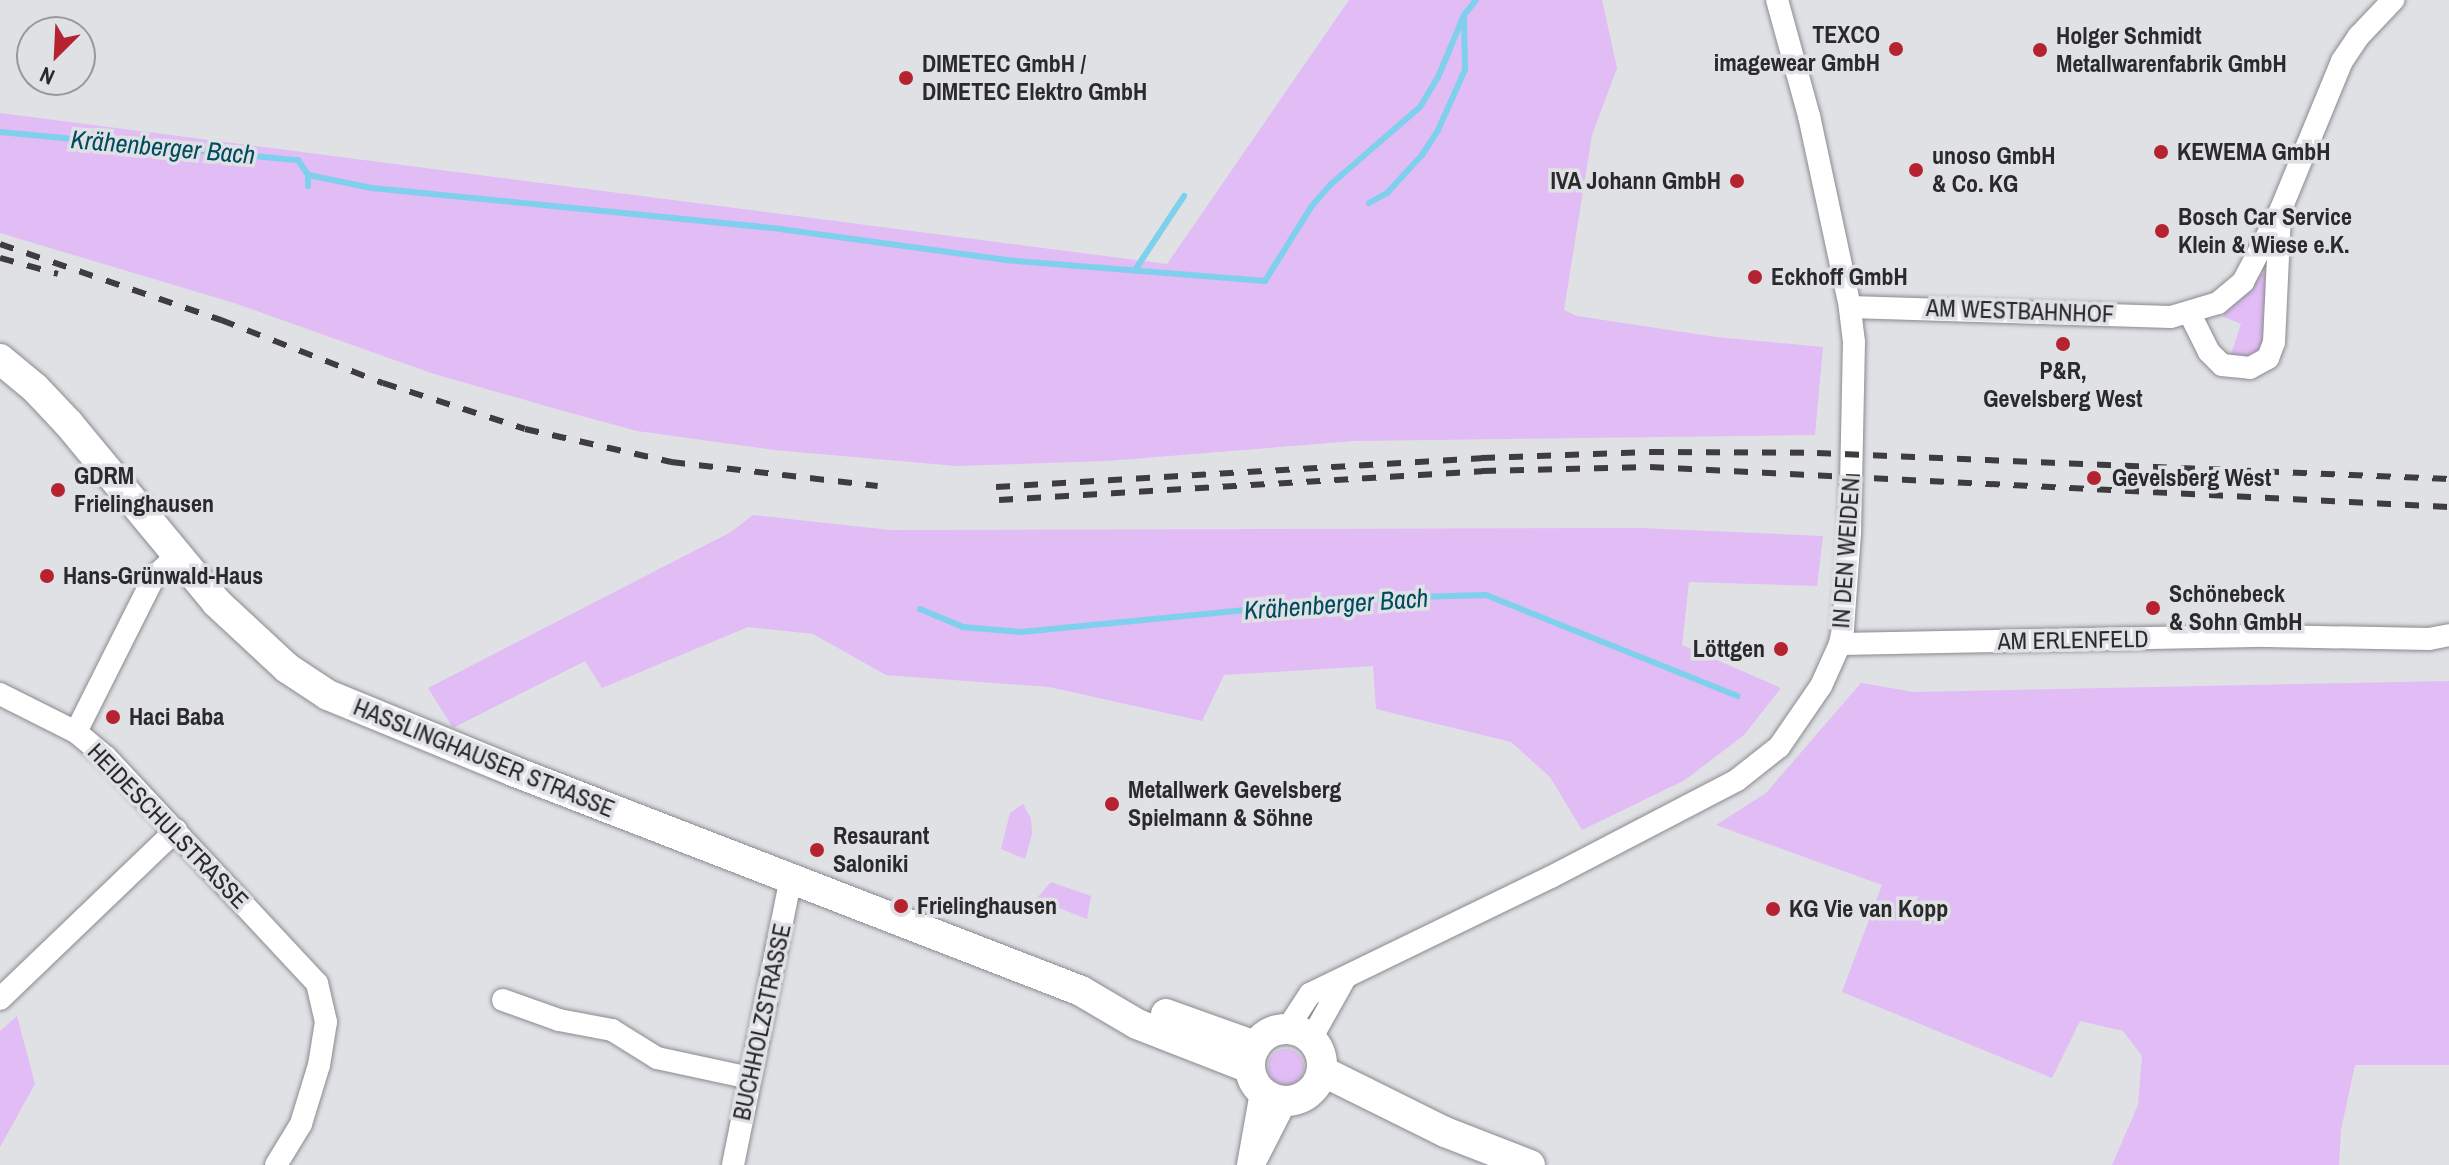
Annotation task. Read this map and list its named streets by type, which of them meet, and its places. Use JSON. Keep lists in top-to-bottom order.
{
  "streets": {
    "main road": ["HASSLINGHAUSER STRASSE"],
    "street": [
      "AM WESTBAHNHOF",
      "IN DEN WEIDEN",
      "AM ERLENFELD",
      "HEIDESCHULSTRASSE",
      "BUCHHOLZSTRASSE"
    ]
  },
  "crossings": [
    ["AM WESTBAHNHOF", "IN DEN WEIDEN"],
    ["IN DEN WEIDEN", "AM ERLENFELD"],
    ["HASSLINGHAUSER STRASSE", "BUCHHOLZSTRASSE"]
  ],
  "water": ["Krähenberger Bach"],
  "places": [
    "TEXCO imagewear GmbH",
    "Holger Schmidt Metallwarenfabrik GmbH",
    "DIMETEC GmbH / DIMETEC Elektro GmbH",
    "KEWEMA GmbH",
    "unoso GmbH & Co. KG",
    "IVA Johann GmbH",
    "Bosch Car Service Klein & Wiese e.K.",
    "Eckhoff GmbH",
    "P&R, Gevelsberg West",
    "Gevelsberg West",
    "GDRM Frielinghausen",
    "Hans-Grünwald-Haus",
    "Schönebeck & Sohn GmbH",
    "Löttgen",
    "Haci Baba",
    "Metallwerk Gevelsberg Spielmann & Söhne",
    "Resaurant Saloniki",
    "Frielinghausen",
    "KG Vie van Kopp"
  ],
  "north": "bottom left"
}
